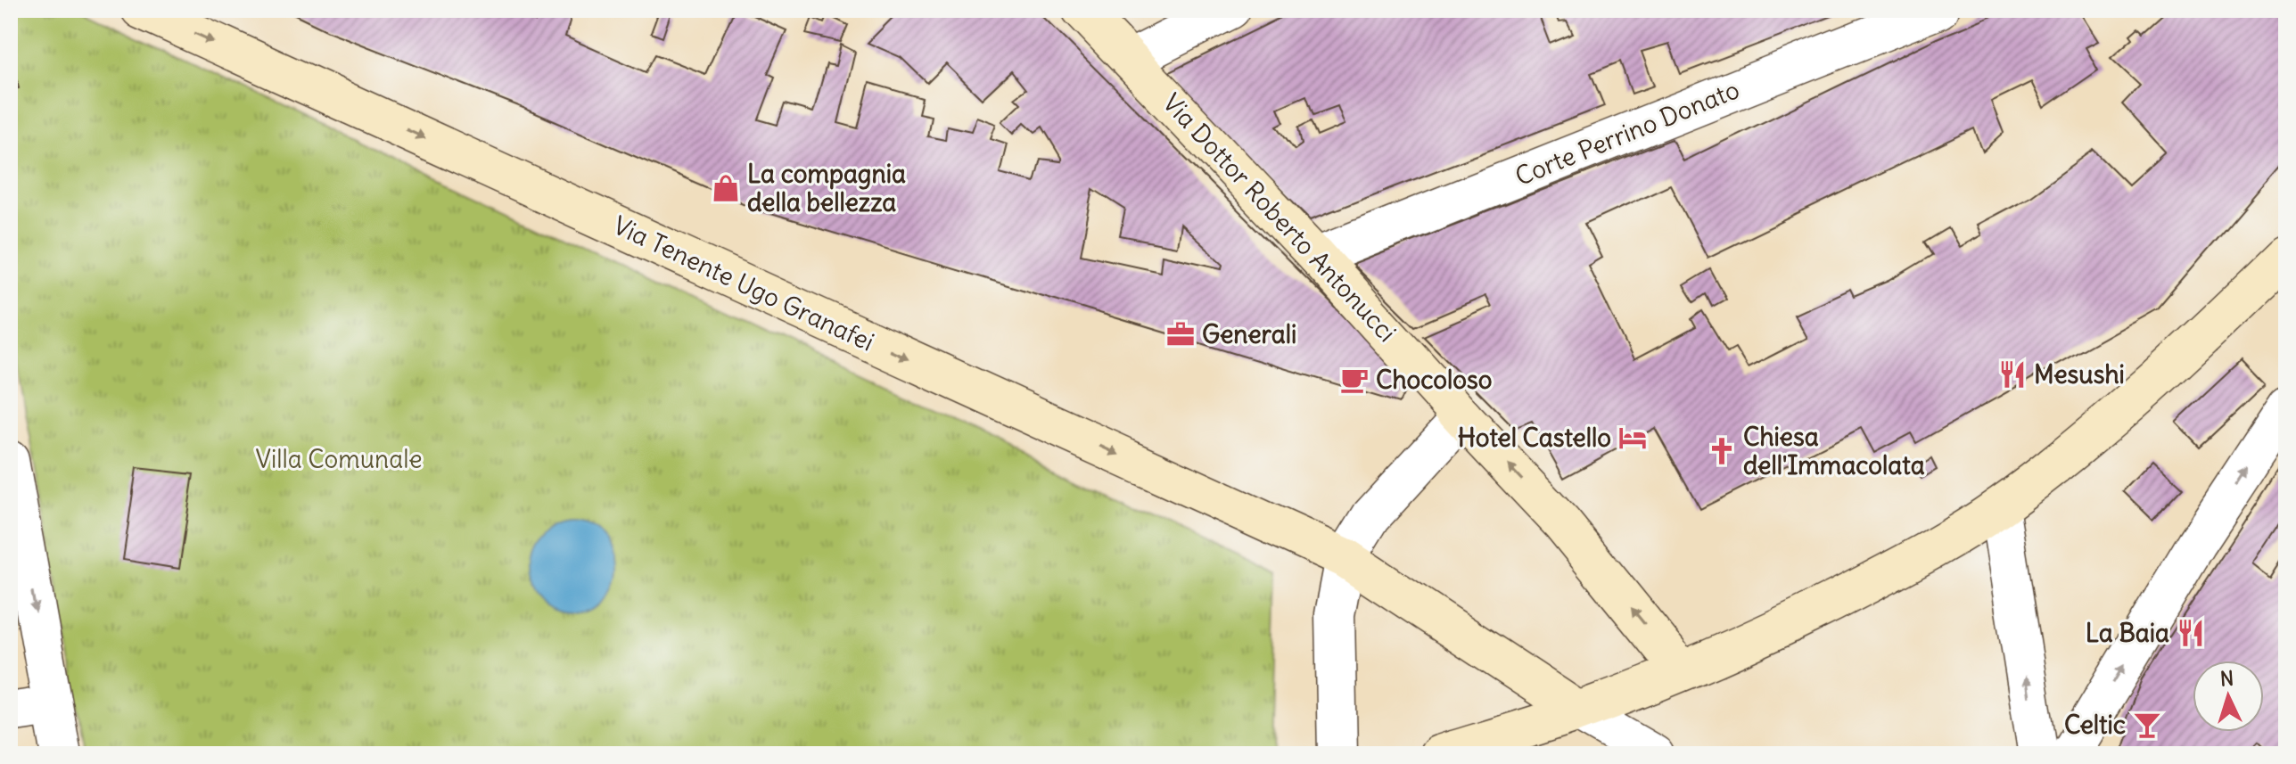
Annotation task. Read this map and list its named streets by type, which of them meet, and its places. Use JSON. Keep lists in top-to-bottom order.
{
  "streets": {
    "main road": ["Via Dottor Roberto Antonucci", "Via Tenente Ugo Granafei"],
    "street": ["Corte Perrino Donato"]
  },
  "crossings": [
    ["Corte Perrino Donato", "Via Dottor Roberto Antonucci"]
  ],
  "one_way": ["Via Dottor Roberto Antonucci", "Via Tenente Ugo Granafei"],
  "parks": ["Villa Comunale"],
  "places": {
    "shop": ["La compagnia della bellezza"],
    "office": ["Generali"],
    "restaurant": ["Mesushi", "La Baia"],
    "cafe": ["Chocoloso"],
    "hotel": ["Hotel Castello"],
    "church": ["Chiesa dell'Immacolata"],
    "bar": ["Celtic"]
  },
  "north": "top"
}
